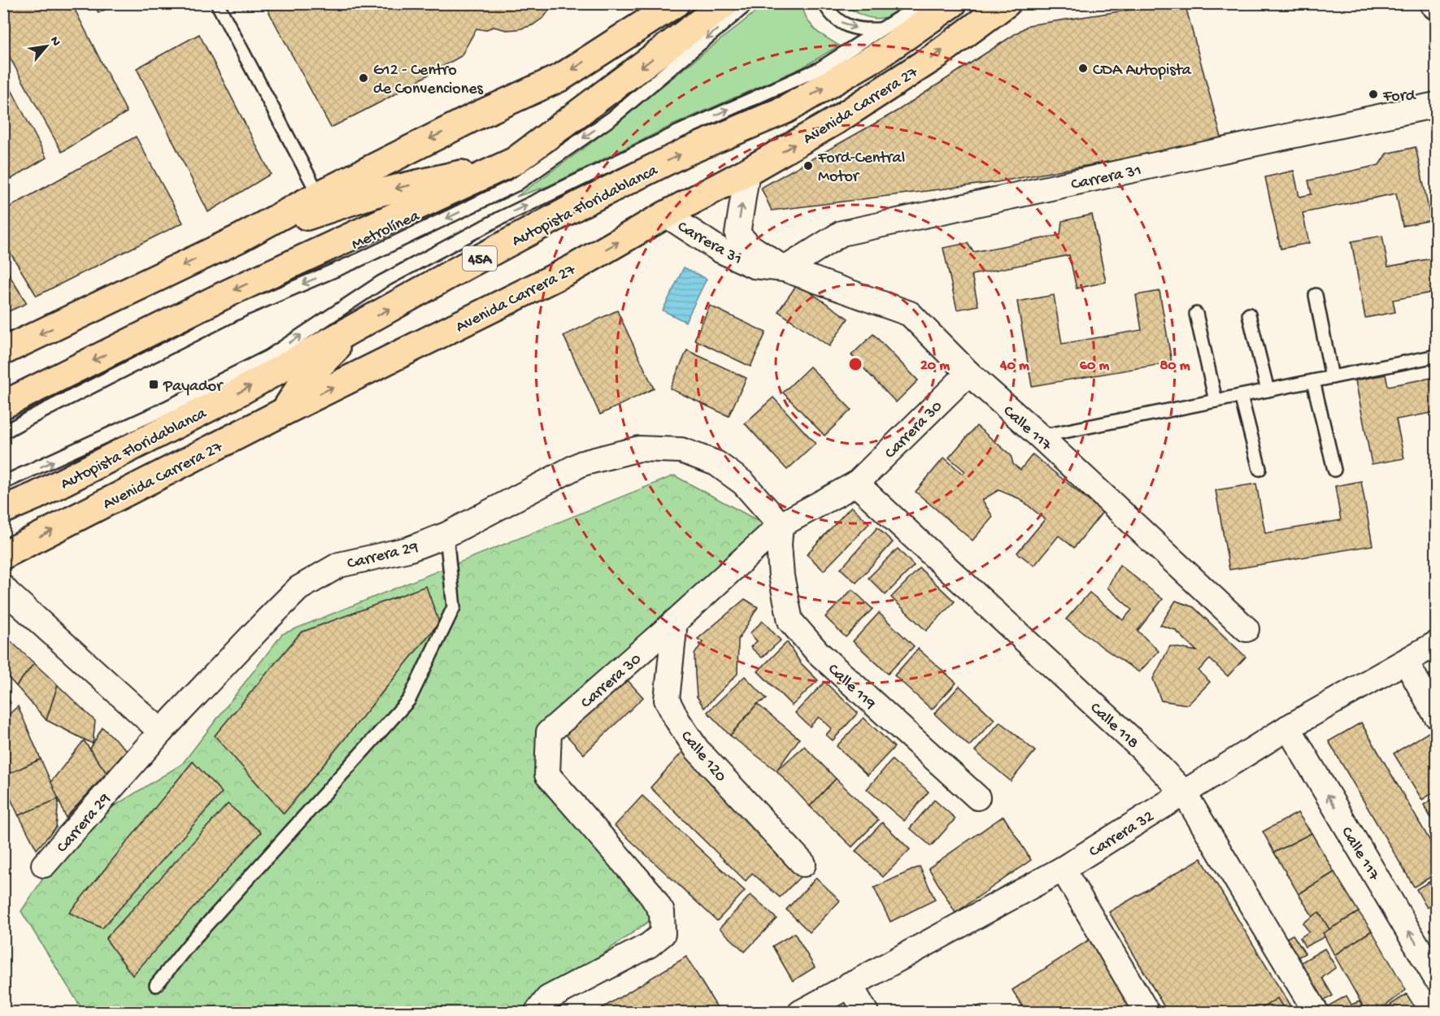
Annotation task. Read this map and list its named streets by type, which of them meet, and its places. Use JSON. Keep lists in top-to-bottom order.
{
  "streets": {
    "highway": ["Avenida Carrera 27", "Autopista Floridablanca", "45A"],
    "street": [
      "Carrera 31",
      "Calle 117",
      "Carrera 30",
      "Carrera 29",
      "Calle 119",
      "Calle 118",
      "Calle 120",
      "Carrera 32"
    ],
    "lane": ["Metrolínea"]
  },
  "crossings": [
    ["Avenida Carrera 27", "Carrera 31"],
    ["Carrera 31", "Calle 117"],
    ["Calle 117", "Carrera 30"],
    ["Calle 117", "Carrera 32"],
    ["Carrera 30", "Carrera 29"],
    ["Carrera 30", "Calle 119"],
    ["Carrera 30", "Calle 118"],
    ["Carrera 30", "Calle 120"],
    ["Carrera 29", "Calle 119"],
    ["Calle 118", "Carrera 32"]
  ],
  "places": {
    "other": [
      "CDA Autopista",
      "G12 - Centro de Convenciones",
      "Ford",
      "Ford-Central Motor"
    ],
    "transit": ["Payador"]
  },
  "north": "top right",
  "rings": [
    "20 m",
    "40 m",
    "60 m",
    "80 m"
  ]
}
